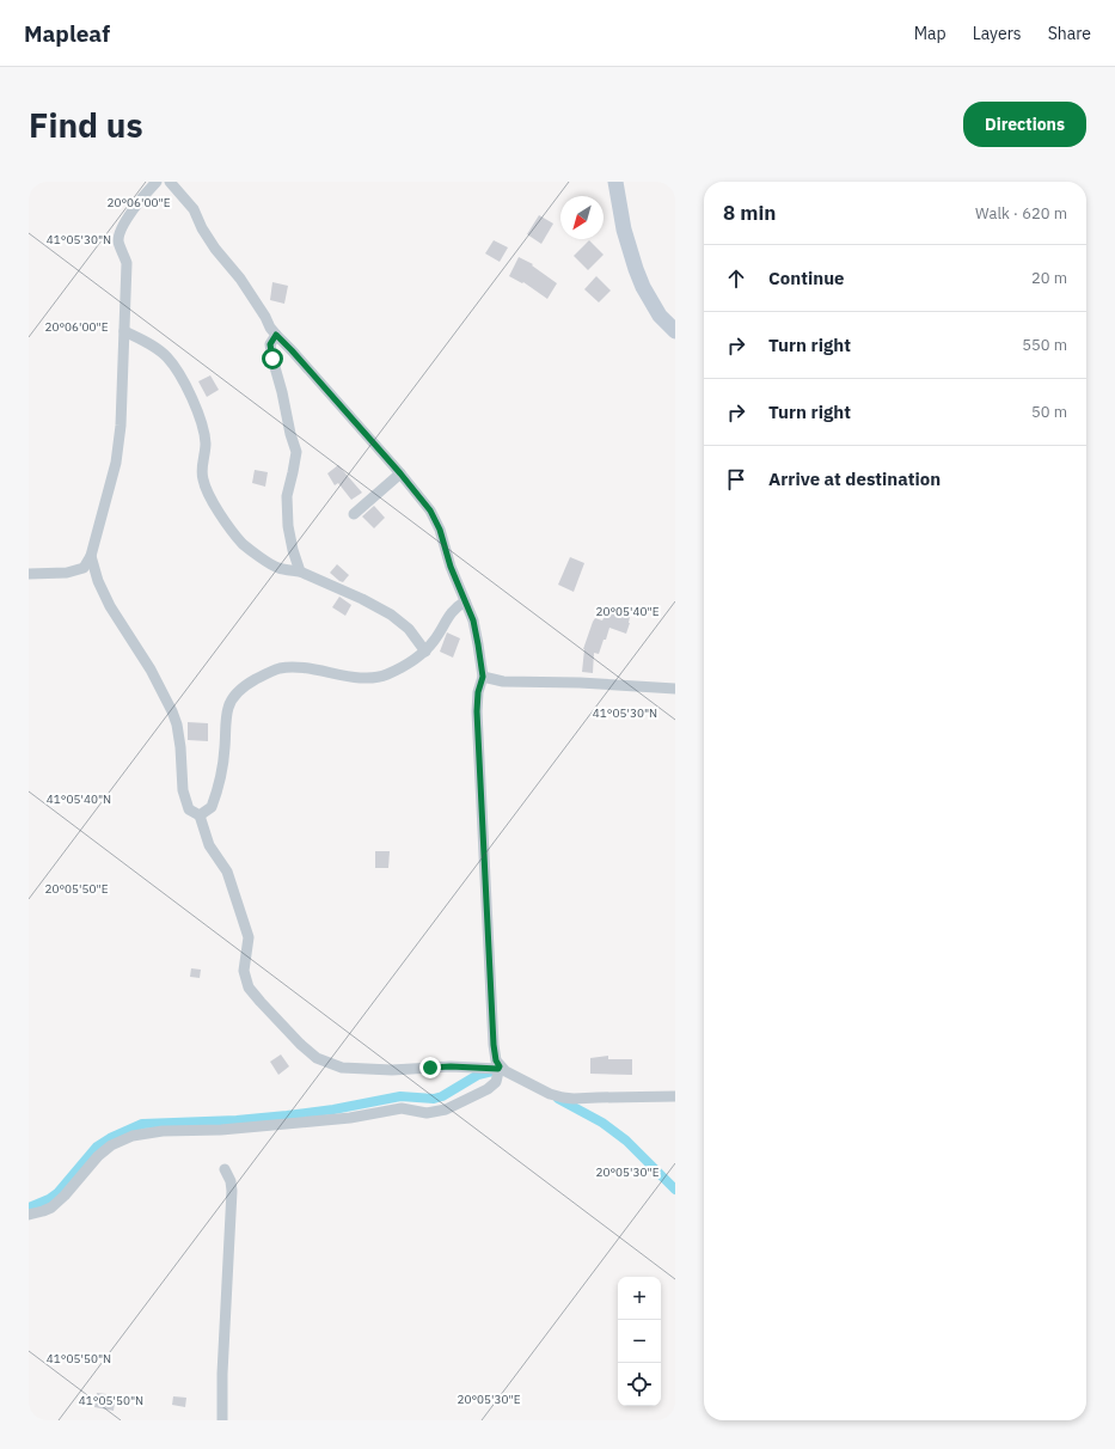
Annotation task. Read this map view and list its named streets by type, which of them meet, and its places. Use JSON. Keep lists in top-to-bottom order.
{
  "north": "bottom left",
  "page": {
    "header": "Mapleaf",
    "nav": ["Map", "Layers", "Share"],
    "buttons": "Directions",
    "title": "Find us",
    "heading": ["8 min", "Walk · 620 m"],
    "list": [
      ["Continue", "20 m"],
      ["Turn right", "550 m"],
      ["Turn right", "50 m"],
      "Arrive at destination"
    ],
    "map_buttons": ["+", "−"]
  },
  "coordinates": [
    "20°06'00\"E",
    "41°05'30\"N",
    "20°05'40\"E",
    "41°05'40\"N",
    "20°05'50\"E",
    "20°05'30\"E",
    "41°05'50\"N"
  ]
}
